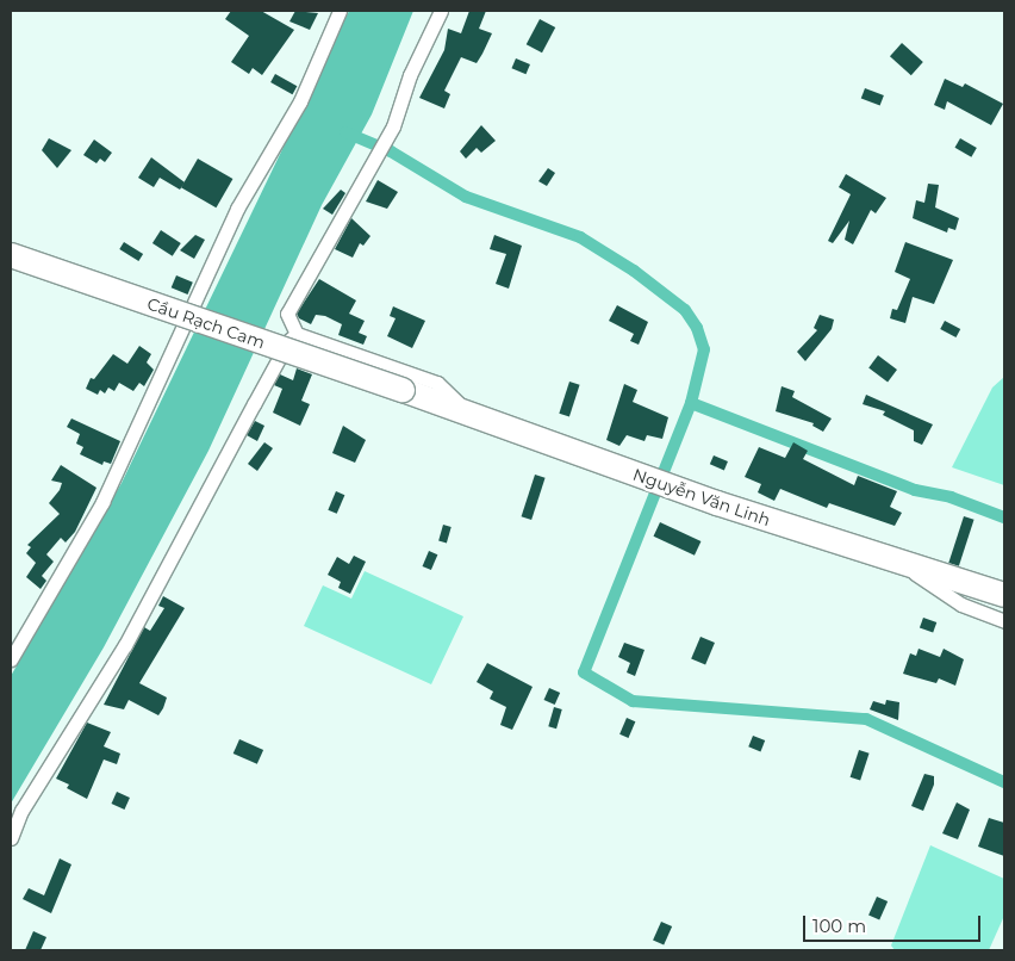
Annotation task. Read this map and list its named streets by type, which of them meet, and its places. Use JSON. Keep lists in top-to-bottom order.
{
  "streets": {
    "highway": ["Cầu Rạch Cam", "Nguyễn Văn Linh"]
  },
  "crossings": [
    ["Cầu Rạch Cam", "Nguyễn Văn Linh"]
  ],
  "scale_bar": "100 m"
}
